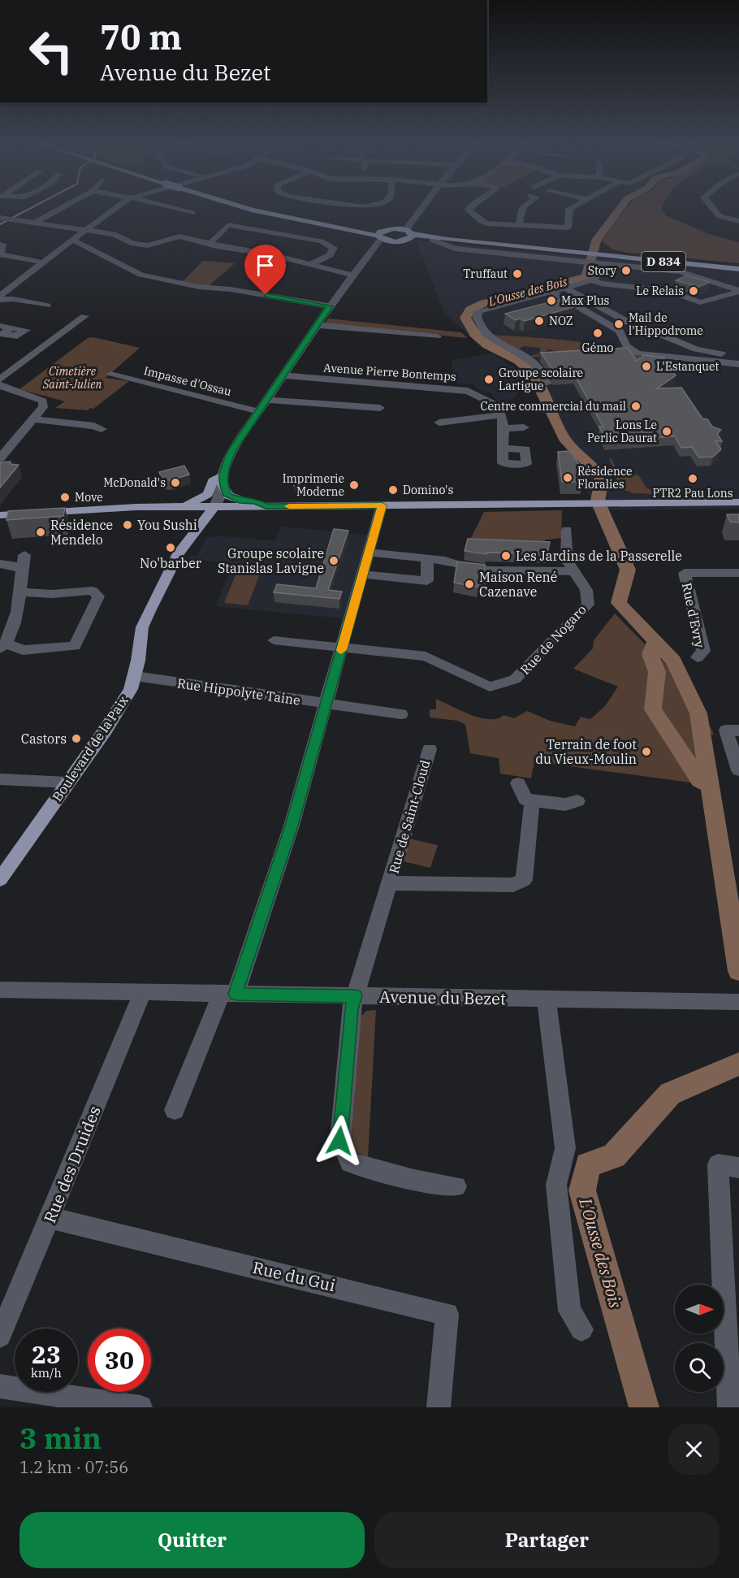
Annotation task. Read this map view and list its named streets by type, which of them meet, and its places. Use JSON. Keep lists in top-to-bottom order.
{
  "streets": {
    "main road": ["D 834", "Boulevard de la Paix"],
    "street": [
      "Avenue Pierre Bontemps",
      "Impasse d'Ossau",
      "Rue d'Evry",
      "Rue de Nogaro",
      "Rue Hippolyte Taine",
      "Rue de Saint-Cloud",
      "Avenue du Bezet",
      "Rue des Druides",
      "Rue du Gui"
    ]
  },
  "crossings": [
    ["Rue Hippolyte Taine", "Boulevard de la Paix"],
    ["Rue de Saint-Cloud", "Avenue du Bezet"],
    ["Avenue du Bezet", "Rue des Druides"],
    ["Rue des Druides", "Rue du Gui"]
  ],
  "water": ["L'Ousse des Bois"],
  "parks": ["Cimetière Saint-Julien"],
  "places": [
    "Story",
    "Truffaut",
    "Le Relais",
    "Max Plus",
    "NOZ",
    "Mail de l'Hippodrome",
    "Gémo",
    "L'Estanquet",
    "Groupe scolaire Lartigue",
    "Centre commercial du mail",
    "Lons Le Perlic Daurat",
    "Résidence Floralies",
    "PTR2 Pau Lons",
    "McDonald's",
    "Imprimerie Moderne",
    "Domino's",
    "Move",
    "You Sushi",
    "Résidence Mendelo",
    "No'barber",
    "Les Jardins de la Passerelle",
    "Groupe scolaire Stanislas Lavigne",
    "Maison René Cazenave",
    "Castors",
    "Terrain de foot du Vieux-Moulin"
  ],
  "north": "right",
  "page": {
    "turn": ["70 m", "Avenue du Bezet"],
    "speed": "23 km/h",
    "limit": "30",
    "heading": ["3 min", "1.2 km · 07:56"],
    "buttons": ["Quitter", "Partager"]
  }
}
